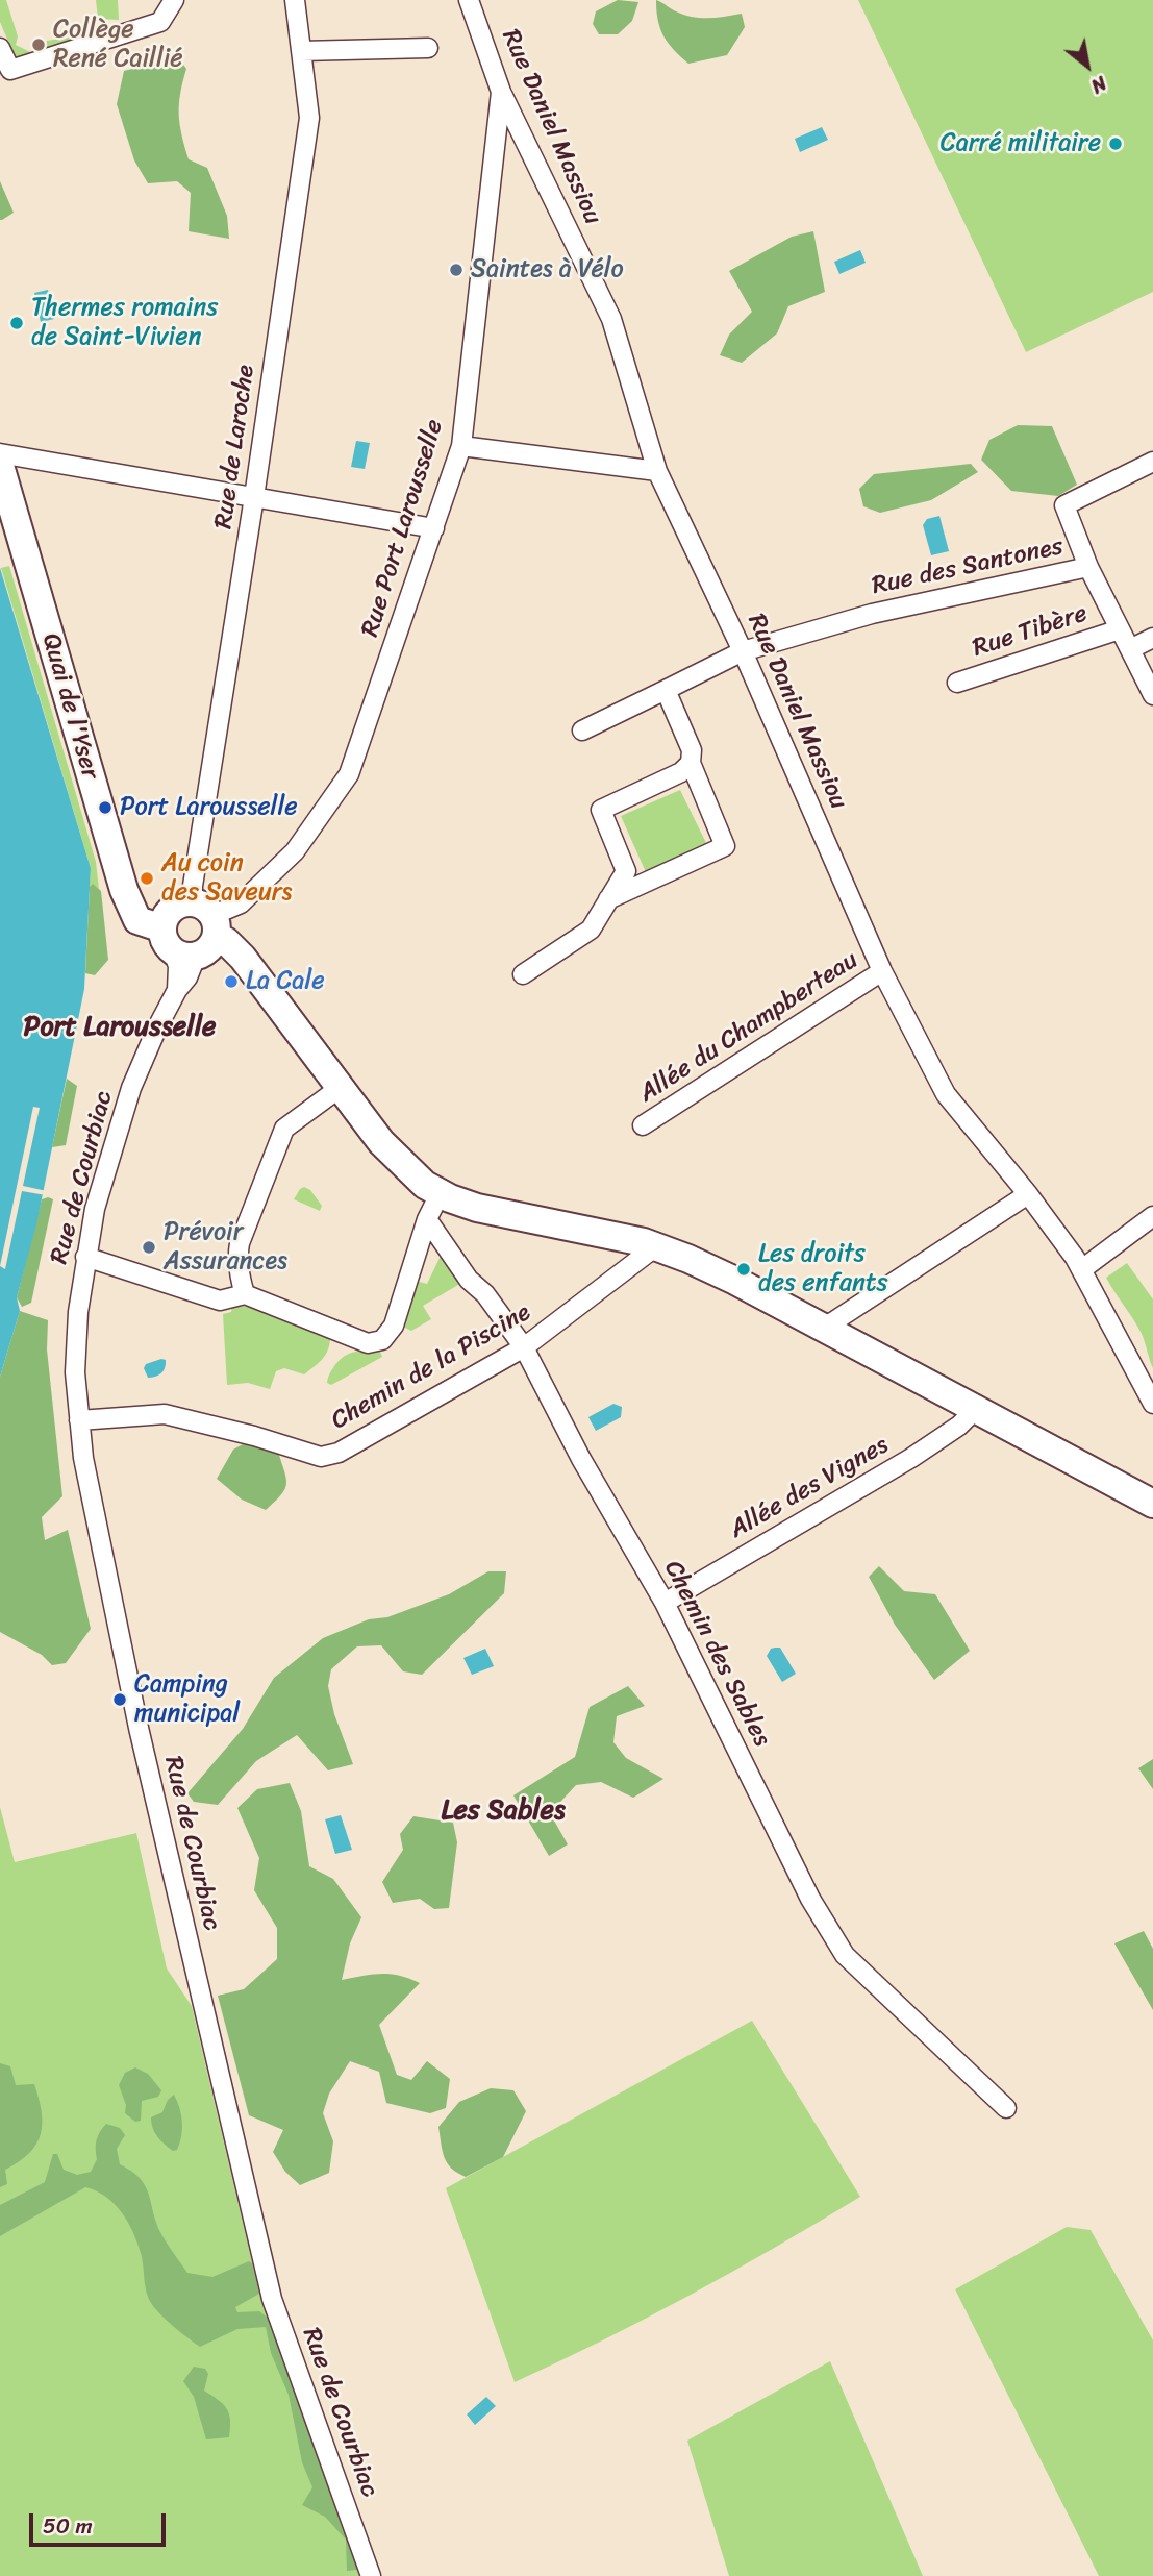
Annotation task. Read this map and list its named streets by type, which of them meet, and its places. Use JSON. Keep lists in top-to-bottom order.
{
  "streets": {
    "street": [
      "Rue Daniel Massiou",
      "Rue de Laroche",
      "Rue Port Larousselle",
      "Rue des Santones",
      "Rue Tibère",
      "Quai de l'Yser",
      "Allée du Champberteau",
      "Rue de Courbiac",
      "Chemin de la Piscine",
      "Allée des Vignes",
      "Chemin des Sables"
    ]
  },
  "crossings": [
    ["Rue Daniel Massiou", "Rue Port Larousselle"],
    ["Rue Daniel Massiou", "Rue des Santones"],
    ["Rue Daniel Massiou", "Allée du Champberteau"],
    ["Rue de Laroche", "Rue Port Larousselle"],
    ["Quai de l'Yser", "Rue de Courbiac"],
    ["Rue de Courbiac", "Chemin de la Piscine"],
    ["Chemin de la Piscine", "Chemin des Sables"],
    ["Allée des Vignes", "Chemin des Sables"]
  ],
  "districts": ["Port Larousselle", "Les Sables"],
  "places": [
    "Collège René Caillié",
    "Carré militaire",
    "Saintes à Vélo",
    "Thermes romains de Saint-Vivien",
    "Port Larousselle",
    "Au coin des Saveurs",
    "La Cale",
    "Prévoir Assurances",
    "Les droits des enfants",
    "Camping municipal"
  ],
  "scale_bar": "50 m",
  "north": "bottom right"
}
